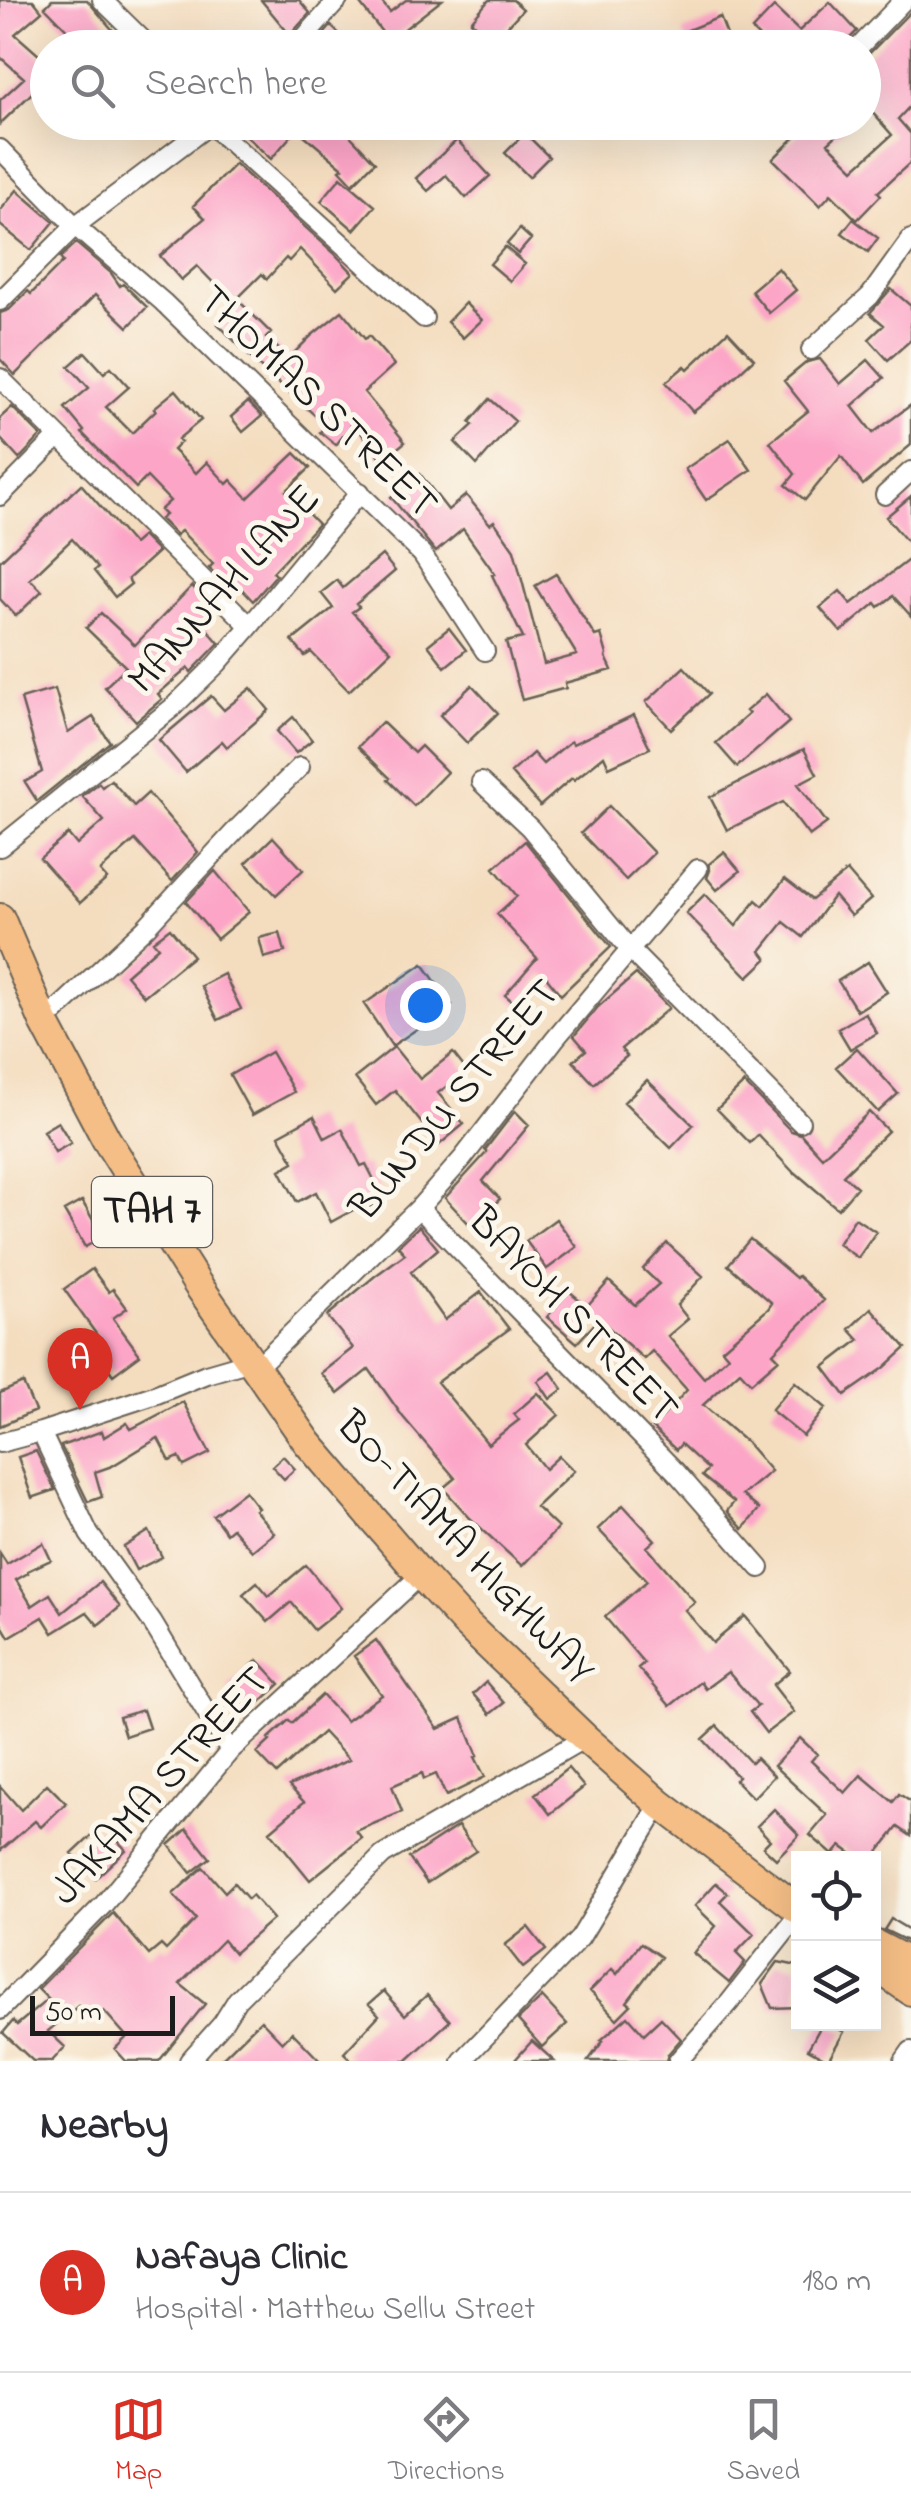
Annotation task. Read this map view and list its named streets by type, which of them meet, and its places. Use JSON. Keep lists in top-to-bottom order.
{
  "streets": {
    "highway": ["TAH 7", "BO-TIAMA HIGHWAY"],
    "street": [
      "THOMAS STREET",
      "MANNAH LANE",
      "BUNDU STREET",
      "BAYOH STREET",
      "JAKAMA STREET"
    ]
  },
  "crossings": [
    ["THOMAS STREET", "MANNAH LANE"],
    ["BUNDU STREET", "BAYOH STREET"],
    ["BUNDU STREET", "BO-TIAMA HIGHWAY"],
    ["BO-TIAMA HIGHWAY", "JAKAMA STREET"]
  ],
  "scale_bar": "50 m",
  "page": {
    "search": "Search here",
    "pins": "A",
    "scale": "50 m",
    "heading": "Nearby",
    "list": [
      {
        "mark": "A",
        "name": "Nafaya Clinic",
        "note": "Hospital · Matthew Sellu Street",
        "value": "180 m"
      }
    ],
    "nav": ["Map", "Directions", "Saved"]
  }
}
